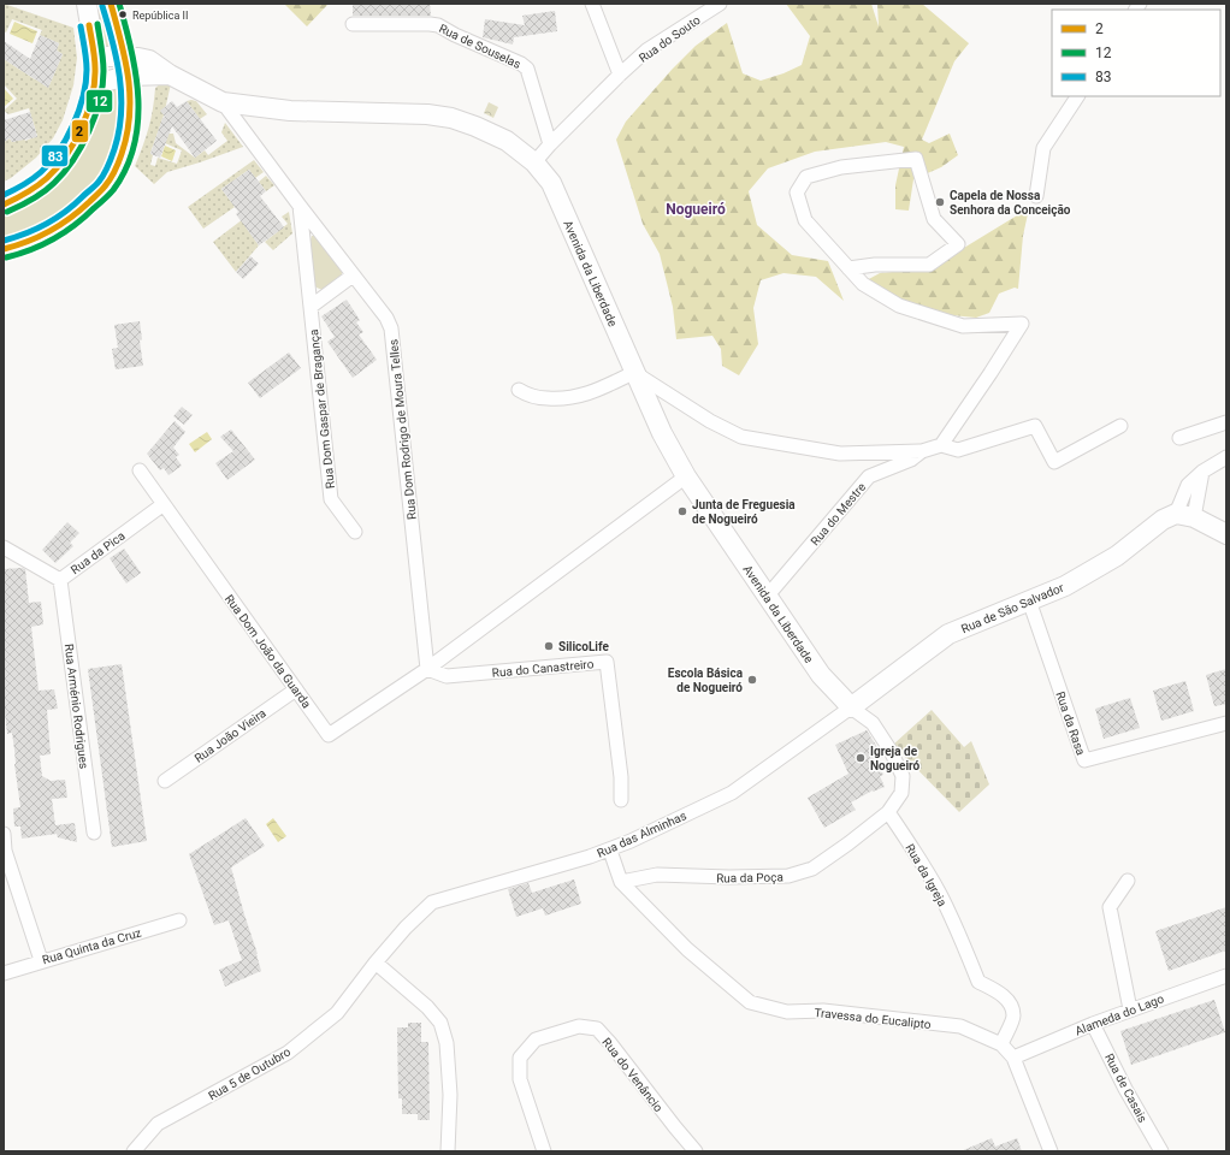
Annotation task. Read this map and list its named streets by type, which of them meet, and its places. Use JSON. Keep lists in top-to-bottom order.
{
  "streets": {
    "street": [
      "Rua do Souto",
      "Rua de Souselas",
      "Avenida da Liberdade",
      "Rua Dom Gaspar de Bragança",
      "Rua Dom Rodrigo de Moura Telles",
      "Rua do Mestre",
      "Rua da Pica",
      "Rua de São Salvador",
      "Rua Dom João da Guarda",
      "Rua do Canastreiro",
      "Rua Arménio Rodrigues",
      "Rua da Rasa",
      "Rua João Vieira",
      "Rua das Alminhas",
      "Rua da Igreja",
      "Rua da Poça",
      "Rua Quinta da Cruz",
      "Alameda do Lago",
      "Travessa do Eucalipto",
      "Rua 5 de Outubro",
      "Rua do Venâncio",
      "Rua de Casais"
    ]
  },
  "crossings": [
    ["Rua do Souto", "Rua de Souselas"],
    ["Rua do Souto", "Avenida da Liberdade"],
    ["Avenida da Liberdade", "Rua Dom Rodrigo de Moura Telles"],
    ["Avenida da Liberdade", "Rua do Mestre"],
    ["Avenida da Liberdade", "Rua de São Salvador"],
    ["Avenida da Liberdade", "Rua das Alminhas"],
    ["Rua Dom Gaspar de Bragança", "Rua Dom Rodrigo de Moura Telles"],
    ["Rua Dom Rodrigo de Moura Telles", "Rua Dom João da Guarda"],
    ["Rua Dom Rodrigo de Moura Telles", "Rua do Canastreiro"],
    ["Rua da Pica", "Rua Dom João da Guarda"],
    ["Rua da Pica", "Rua Arménio Rodrigues"],
    ["Rua de São Salvador", "Rua da Rasa"],
    ["Rua de São Salvador", "Rua das Alminhas"],
    ["Rua Dom João da Guarda", "Rua do Canastreiro"],
    ["Rua Dom João da Guarda", "Rua João Vieira"],
    ["Rua das Alminhas", "Travessa do Eucalipto"],
    ["Rua das Alminhas", "Rua 5 de Outubro"],
    ["Rua da Igreja", "Rua da Poça"],
    ["Rua da Igreja", "Travessa do Eucalipto"],
    ["Rua da Poça", "Travessa do Eucalipto"],
    ["Alameda do Lago", "Rua de Casais"]
  ],
  "districts": ["Nogueiró"],
  "places": [
    "República II",
    "Capela de Nossa Senhora da Conceição",
    "Junta de Freguesia de Nogueiró",
    "SilicoLife",
    "Escola Básica de Nogueiró",
    "Igreja de Nogueiró"
  ],
  "lines": ["transit line 2", "transit line 12", "transit line 83"],
  "legend": ["2", "12", "83"]
}
